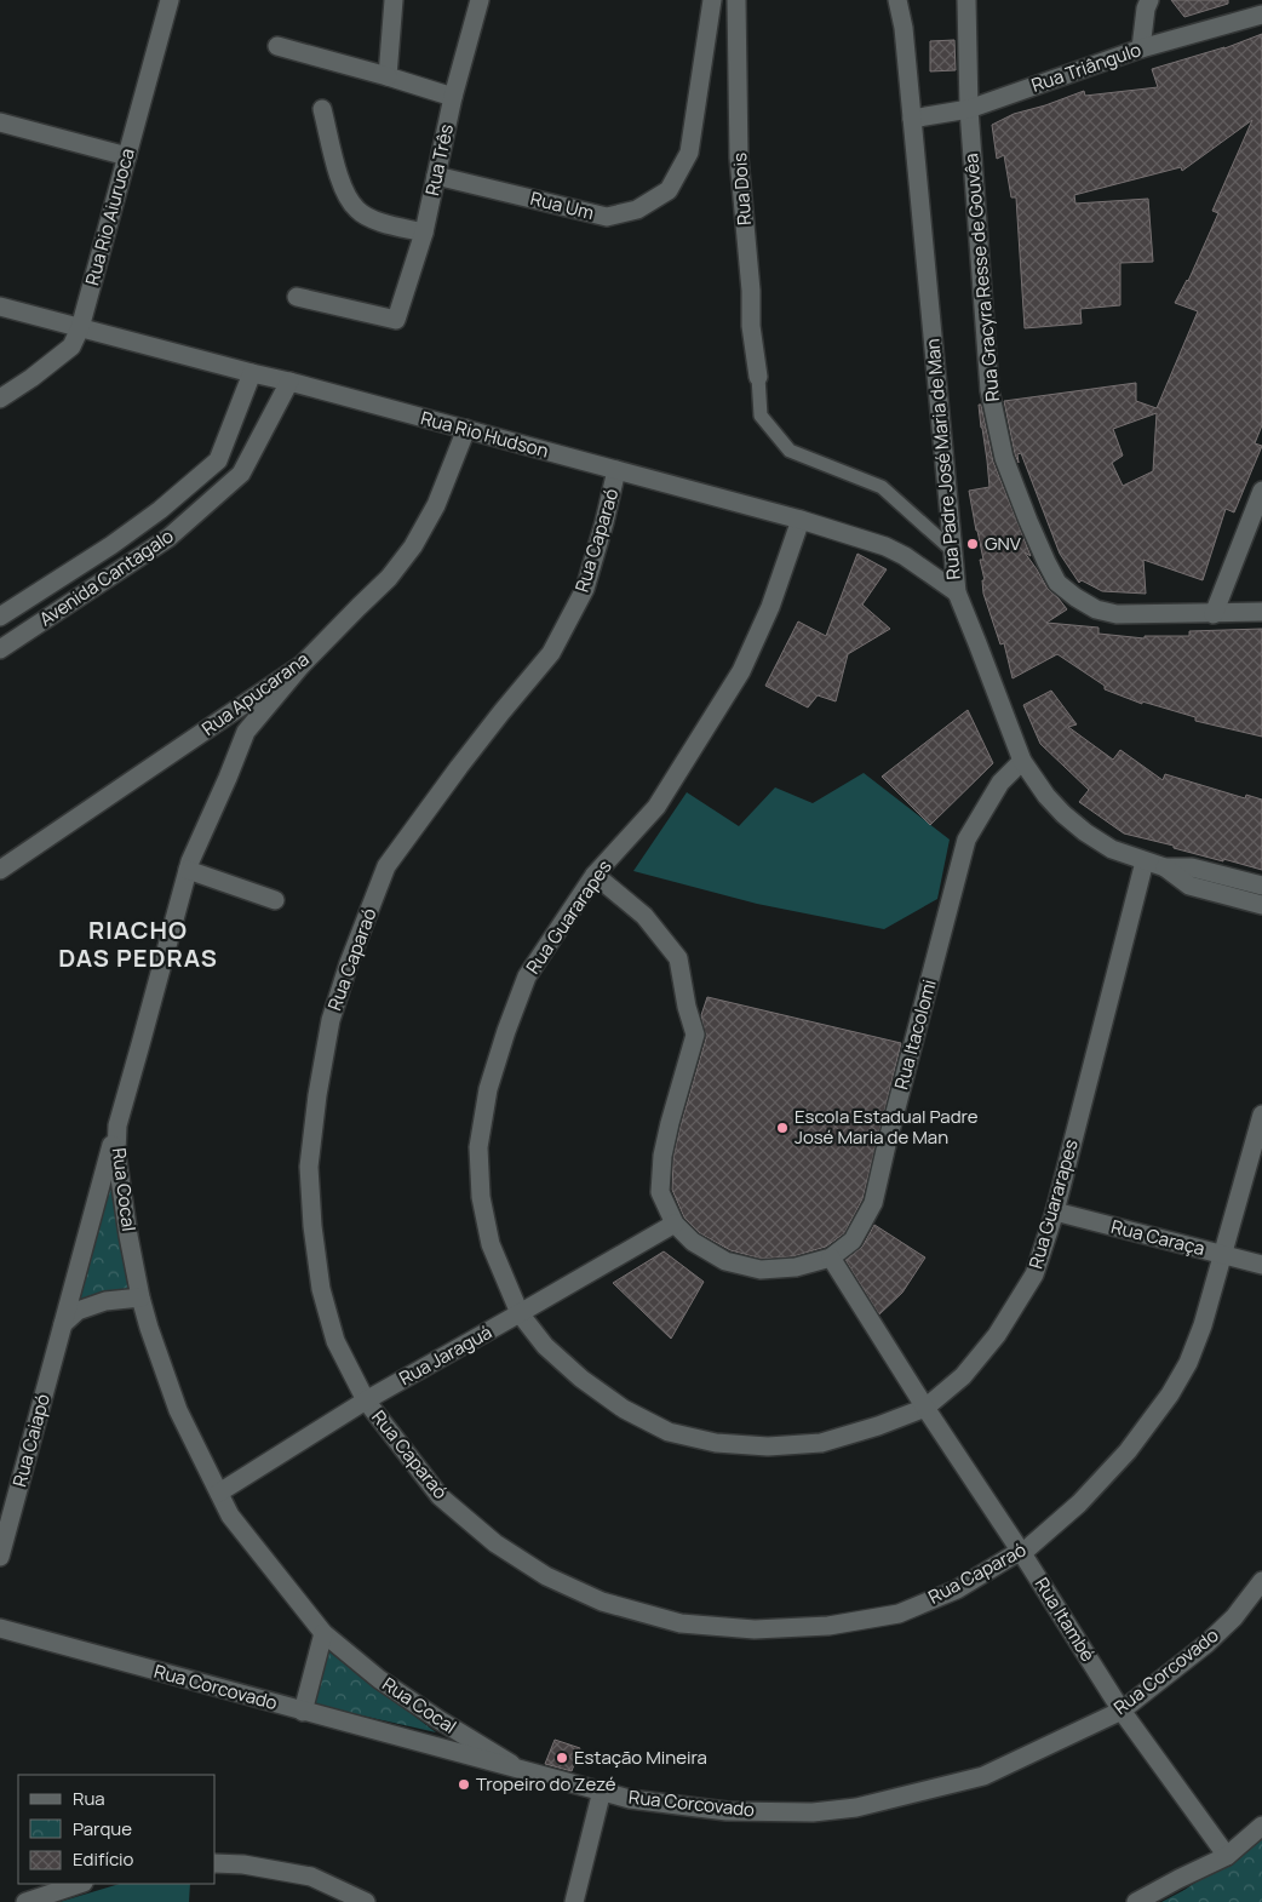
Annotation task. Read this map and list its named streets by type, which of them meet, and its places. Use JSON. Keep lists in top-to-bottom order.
{
  "streets": {
    "street": [
      "Rua Triângulo",
      "Rua Três",
      "Rua Dois",
      "Rua Um",
      "Rua Rio Aiuruoca",
      "Rua Gracyra Resse de Gouvêa",
      "Rua Rio Hudson",
      "Rua Padre José Maria de Man",
      "Rua Caparaó",
      "Avenida Cantagalo",
      "Rua Apucarana",
      "Rua Guararapes",
      "Rua Itacolomi",
      "Rua Cocal",
      "Rua Caraça",
      "Rua Jaraguá",
      "Rua Caiapó",
      "Rua Itambé",
      "Rua Corcovado"
    ]
  },
  "crossings": [
    ["Rua Triângulo", "Rua Gracyra Resse de Gouvêa"],
    ["Rua Triângulo", "Rua Padre José Maria de Man"],
    ["Rua Três", "Rua Um"],
    ["Rua Rio Aiuruoca", "Rua Rio Hudson"],
    ["Rua Rio Hudson", "Rua Padre José Maria de Man"],
    ["Rua Rio Hudson", "Rua Caparaó"],
    ["Rua Rio Hudson", "Avenida Cantagalo"],
    ["Rua Rio Hudson", "Rua Apucarana"],
    ["Rua Rio Hudson", "Rua Guararapes"],
    ["Rua Padre José Maria de Man", "Rua Guararapes"],
    ["Rua Padre José Maria de Man", "Rua Itacolomi"],
    ["Rua Caparaó", "Rua Caraça"],
    ["Rua Caparaó", "Rua Jaraguá"],
    ["Rua Caparaó", "Rua Itambé"],
    ["Rua Apucarana", "Rua Cocal"],
    ["Rua Guararapes", "Rua Itacolomi"],
    ["Rua Guararapes", "Rua Caraça"],
    ["Rua Guararapes", "Rua Jaraguá"],
    ["Rua Guararapes", "Rua Itambé"],
    ["Rua Itacolomi", "Rua Jaraguá"],
    ["Rua Itacolomi", "Rua Itambé"],
    ["Rua Cocal", "Rua Jaraguá"],
    ["Rua Cocal", "Rua Caiapó"],
    ["Rua Cocal", "Rua Corcovado"],
    ["Rua Itambé", "Rua Corcovado"]
  ],
  "districts": ["RIACHO DAS PEDRAS"],
  "places": [
    "GNV",
    "Escola Estadual Padre José Maria de Man",
    "Estação Mineira",
    "Tropeiro do Zezé"
  ],
  "legend": ["Rua", "Parque", "Edifício"]
}
